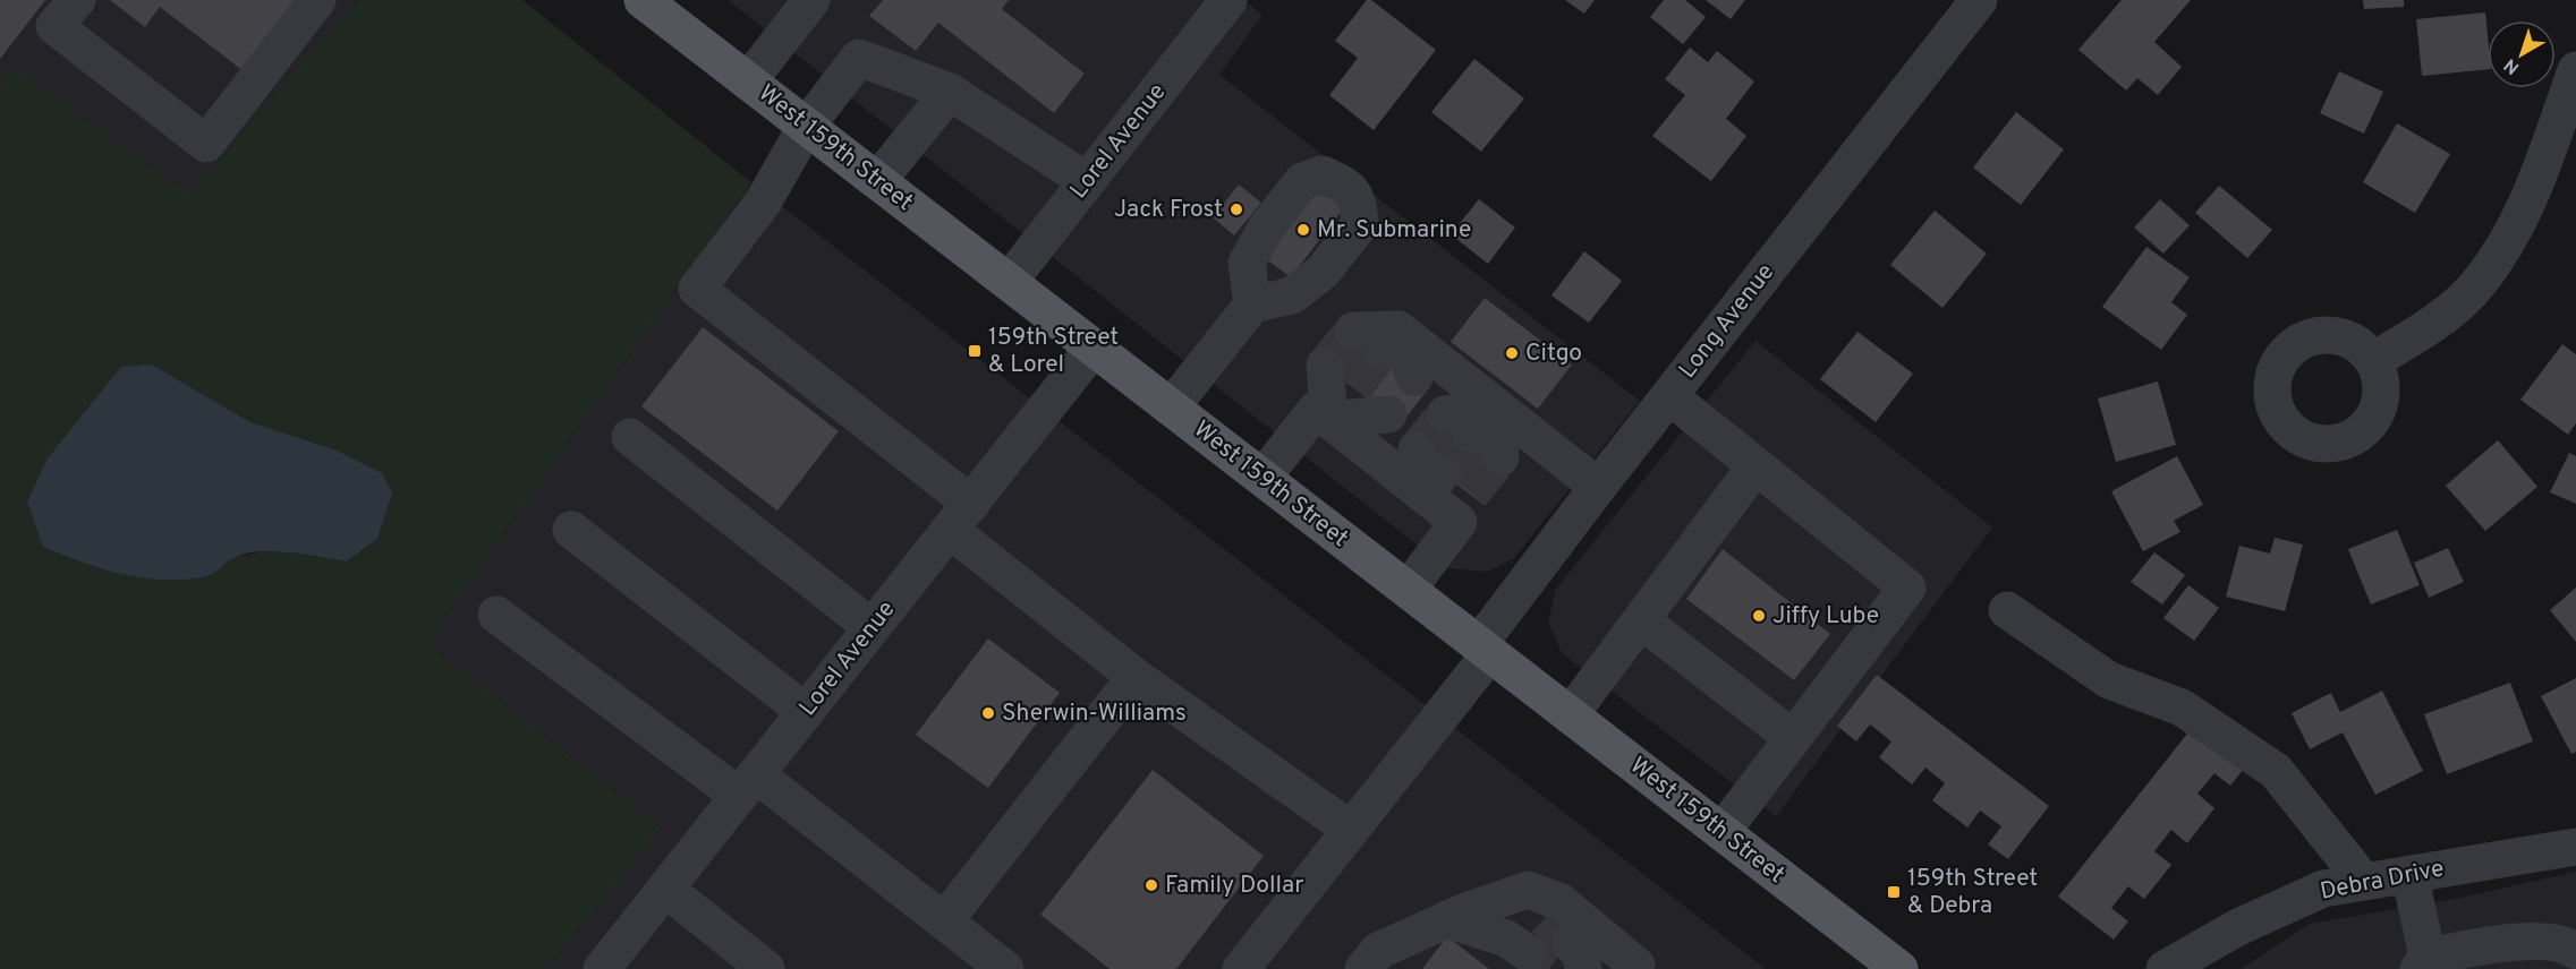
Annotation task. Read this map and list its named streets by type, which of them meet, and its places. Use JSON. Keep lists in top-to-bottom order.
{
  "streets": {
    "main road": ["West 159th Street"],
    "street": ["Lorel Avenue", "Long Avenue", "Debra Drive"]
  },
  "crossings": [
    ["Lorel Avenue", "West 159th Street"],
    ["West 159th Street", "Long Avenue"]
  ],
  "places": {
    "other": [
      "Jack Frost",
      "Mr. Submarine",
      "Citgo",
      "Jiffy Lube",
      "Sherwin-Williams",
      "Family Dollar"
    ],
    "transit": ["159th Street & Lorel", "159th Street & Debra"]
  },
  "north": "bottom left"
}
